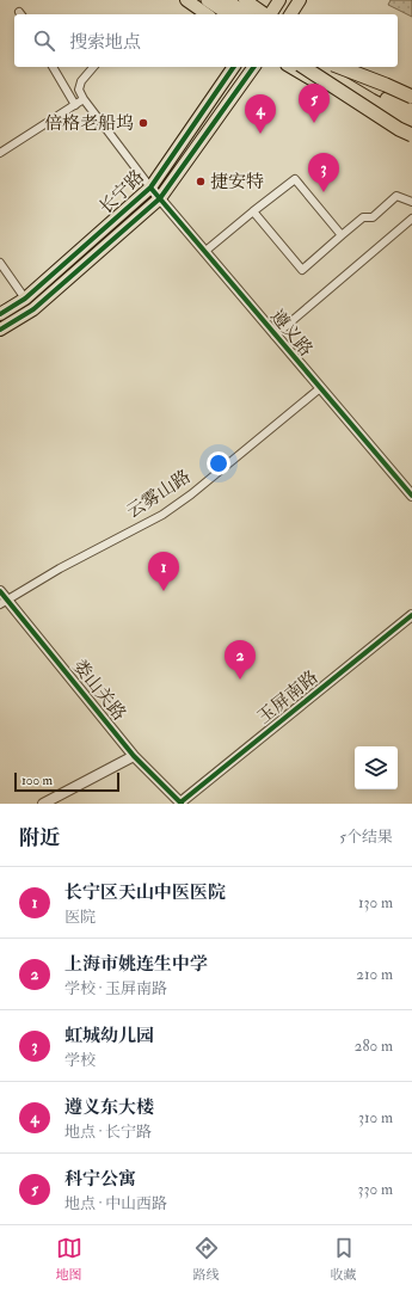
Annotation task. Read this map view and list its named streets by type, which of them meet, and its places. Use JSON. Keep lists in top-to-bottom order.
{
  "streets": {
    "main road": ["长宁路"],
    "street": [
      "遵义路",
      "云雾山路",
      "娄山关路",
      "玉屏南路"
    ]
  },
  "crossings": [
    ["长宁路", "遵义路"],
    ["遵义路", "云雾山路"],
    ["云雾山路", "娄山关路"],
    ["娄山关路", "玉屏南路"]
  ],
  "places": ["倍格老船坞", "捷安特"],
  "scale_bar": "100 m",
  "page": {
    "search": "搜索地点",
    "pins": [
      "5",
      "4",
      "3",
      "1",
      "2"
    ],
    "scale": "100 m",
    "heading": ["附近", "5个结果"],
    "list": [
      {
        "mark": "1",
        "name": "长宁区天山中医医院",
        "note": "医院",
        "value": "130 m"
      },
      {
        "mark": "2",
        "name": "上海市姚连生中学",
        "note": "学校 · 玉屏南路",
        "value": "210 m"
      },
      {
        "mark": "3",
        "name": "虹城幼儿园",
        "note": "学校",
        "value": "280 m"
      },
      {
        "mark": "4",
        "name": "遵义东大楼",
        "note": "地点 · 长宁路",
        "value": "310 m"
      },
      {
        "mark": "5",
        "name": "科宁公寓",
        "note": "地点 · 中山西路",
        "value": "330 m"
      }
    ],
    "nav": ["地图", "路线", "收藏"]
  }
}
